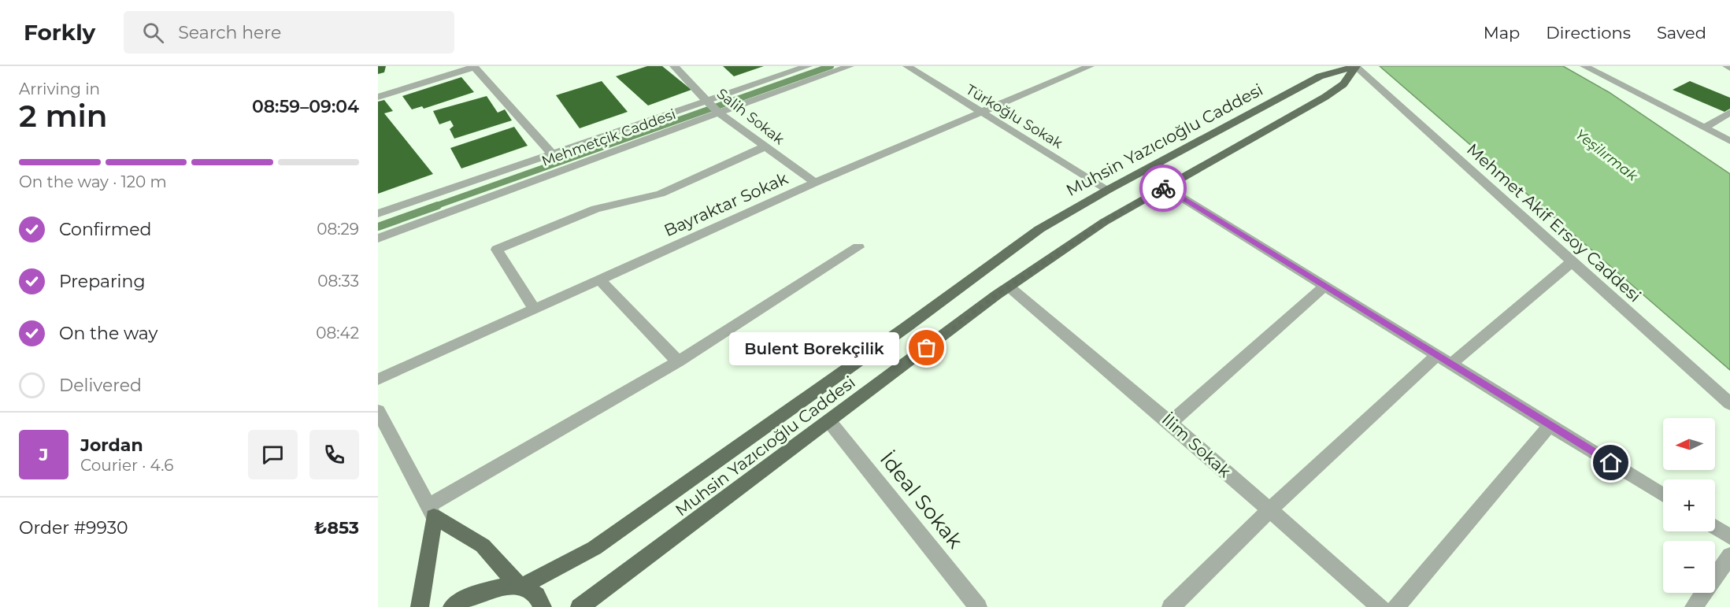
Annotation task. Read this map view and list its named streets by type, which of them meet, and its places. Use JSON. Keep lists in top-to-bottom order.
{
  "streets": {
    "main road": ["Muhsin Yazıcıoğlu Caddesi"],
    "street": [
      "Salih Sokak",
      "Türkoğlu Sokak",
      "Mehmetçik Caddesi",
      "Bayraktar Sokak",
      "Mehmet Akif Ersoy Caddesi",
      "İlim Sokak",
      "İdeal Sokak"
    ]
  },
  "crossings": [
    ["Salih Sokak", "Mehmetçik Caddesi"],
    ["Salih Sokak", "Bayraktar Sokak"],
    ["Türkoğlu Sokak", "Muhsin Yazıcıoğlu Caddesi"],
    ["Türkoğlu Sokak", "Bayraktar Sokak"],
    ["Muhsin Yazıcıoğlu Caddesi", "Mehmet Akif Ersoy Caddesi"],
    ["Muhsin Yazıcıoğlu Caddesi", "İlim Sokak"],
    ["Muhsin Yazıcıoğlu Caddesi", "İdeal Sokak"]
  ],
  "water": ["Yeşilırmak"],
  "places": ["Bulent Borekçilik"],
  "north": "left",
  "page": {
    "header": "Forkly",
    "search": "Search here",
    "nav": ["Map", "Directions", "Saved"],
    "heading": ["2 min", "Arriving in", "08:59–09:04"],
    "panel": [
      "Jordan",
      "Courier · 4.6",
      "Order #9930",
      "₺853"
    ],
    "bar": "On the way · 120 m",
    "list": [
      ["Confirmed", "08:29"],
      ["Preparing", "08:33"],
      ["On the way", "08:42"],
      "Delivered"
    ],
    "bubble": "Bulent Borekçilik",
    "map_buttons": ["+", "−"],
    "round": "J"
  }
}
